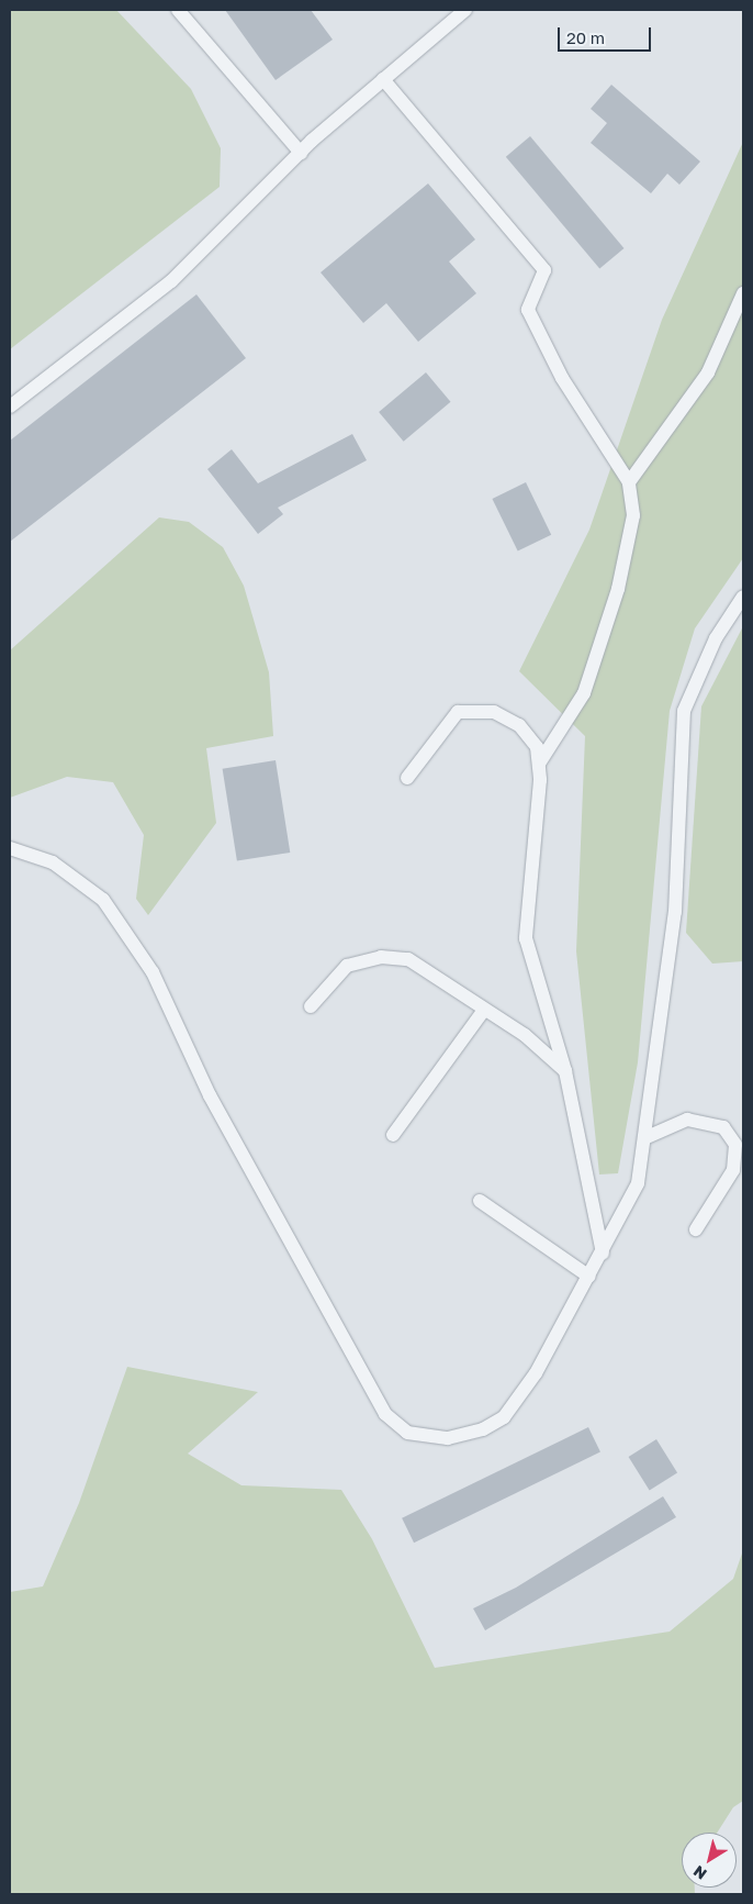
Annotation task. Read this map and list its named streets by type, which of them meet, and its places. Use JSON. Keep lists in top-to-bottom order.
{
  "scale_bar": "20 m",
  "north": "bottom left"
}
